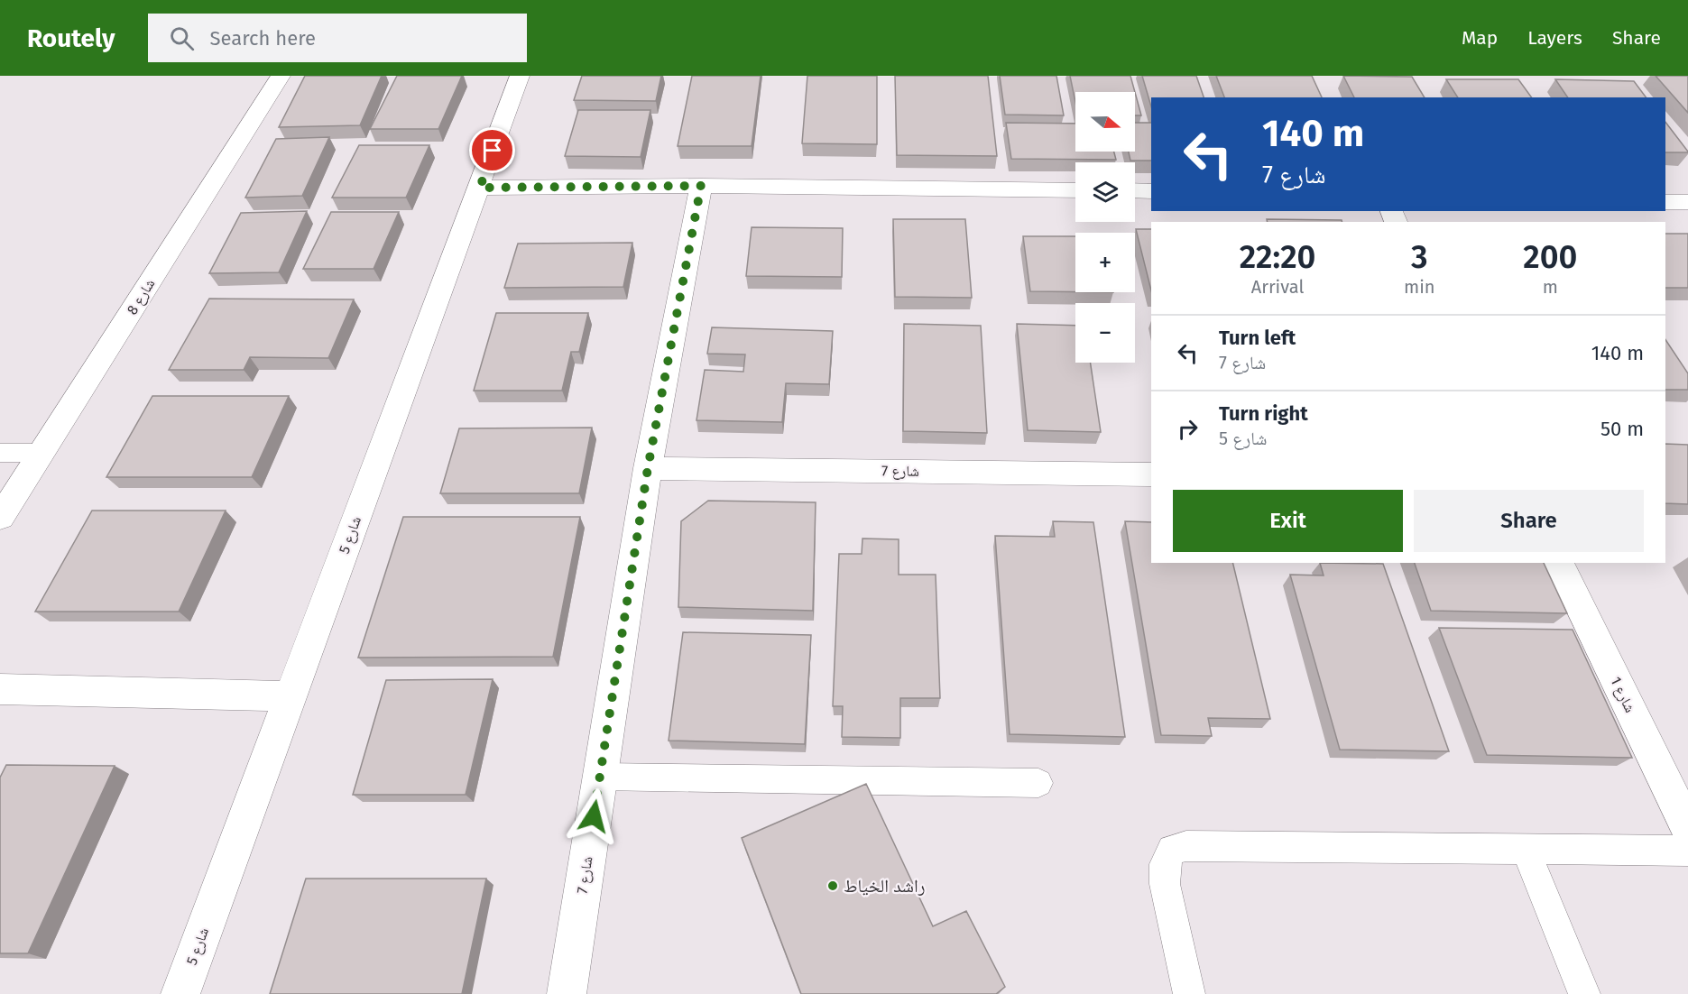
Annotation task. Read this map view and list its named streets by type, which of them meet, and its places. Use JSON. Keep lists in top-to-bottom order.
{
  "streets": {
    "street": [
      "شارع 8",
      "شارع 7",
      "شارع 5",
      "شارع 1"
    ]
  },
  "places": ["راشد الخياط"],
  "north": "right",
  "page": {
    "header": "Routely",
    "search": "Search here",
    "nav": ["Map", "Layers", "Share"],
    "map_buttons": ["+", "−"],
    "turn": ["140 m", "شارع 7"],
    "eta": [
      "22:20",
      "Arrival",
      "3",
      "min",
      "200",
      "m"
    ],
    "list": [
      {
        "name": "Turn left",
        "note": "شارع 7",
        "value": "140 m"
      },
      {
        "name": "Turn right",
        "note": "شارع 5",
        "value": "50 m"
      }
    ],
    "buttons": ["Exit", "Share"]
  }
}
